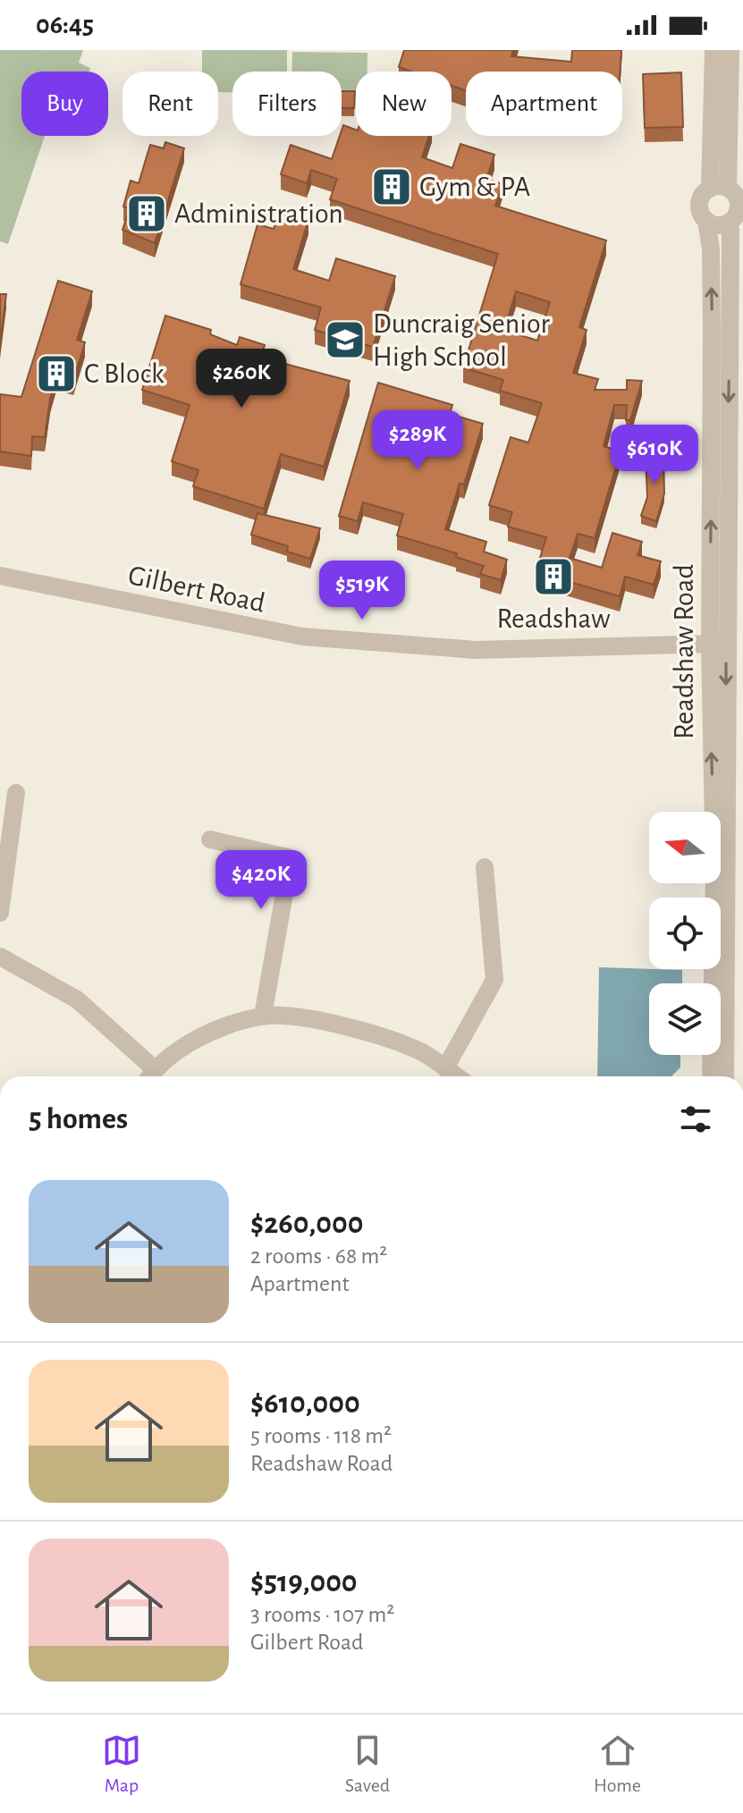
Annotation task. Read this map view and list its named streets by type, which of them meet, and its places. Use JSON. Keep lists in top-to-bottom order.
{
  "streets": {
    "street": ["Gilbert Road", "Readshaw Road"]
  },
  "crossings": [
    ["Gilbert Road", "Readshaw Road"]
  ],
  "places": {
    "building": [
      "Gym & PA",
      "Administration",
      "C Block",
      "Readshaw"
    ],
    "school or university": ["Duncraig Senior High School"]
  },
  "north": "left",
  "page": {
    "status": "06:45",
    "chip": [
      "Buy",
      "Rent",
      "Filters",
      "New",
      "Apartment"
    ],
    "price": [
      "$260K",
      "$289K",
      "$610K",
      "$519K",
      "$420K"
    ],
    "heading": "5 homes",
    "list": [
      {
        "name": "$260,000",
        "note": "2 rooms · 68 m² · Apartment"
      },
      {
        "name": "$610,000",
        "note": "5 rooms · 118 m² · Readshaw Road"
      },
      {
        "name": "$519,000",
        "note": "3 rooms · 107 m² · Gilbert Road"
      }
    ],
    "tabs": ["Map", "Saved", "Home"]
  }
}
